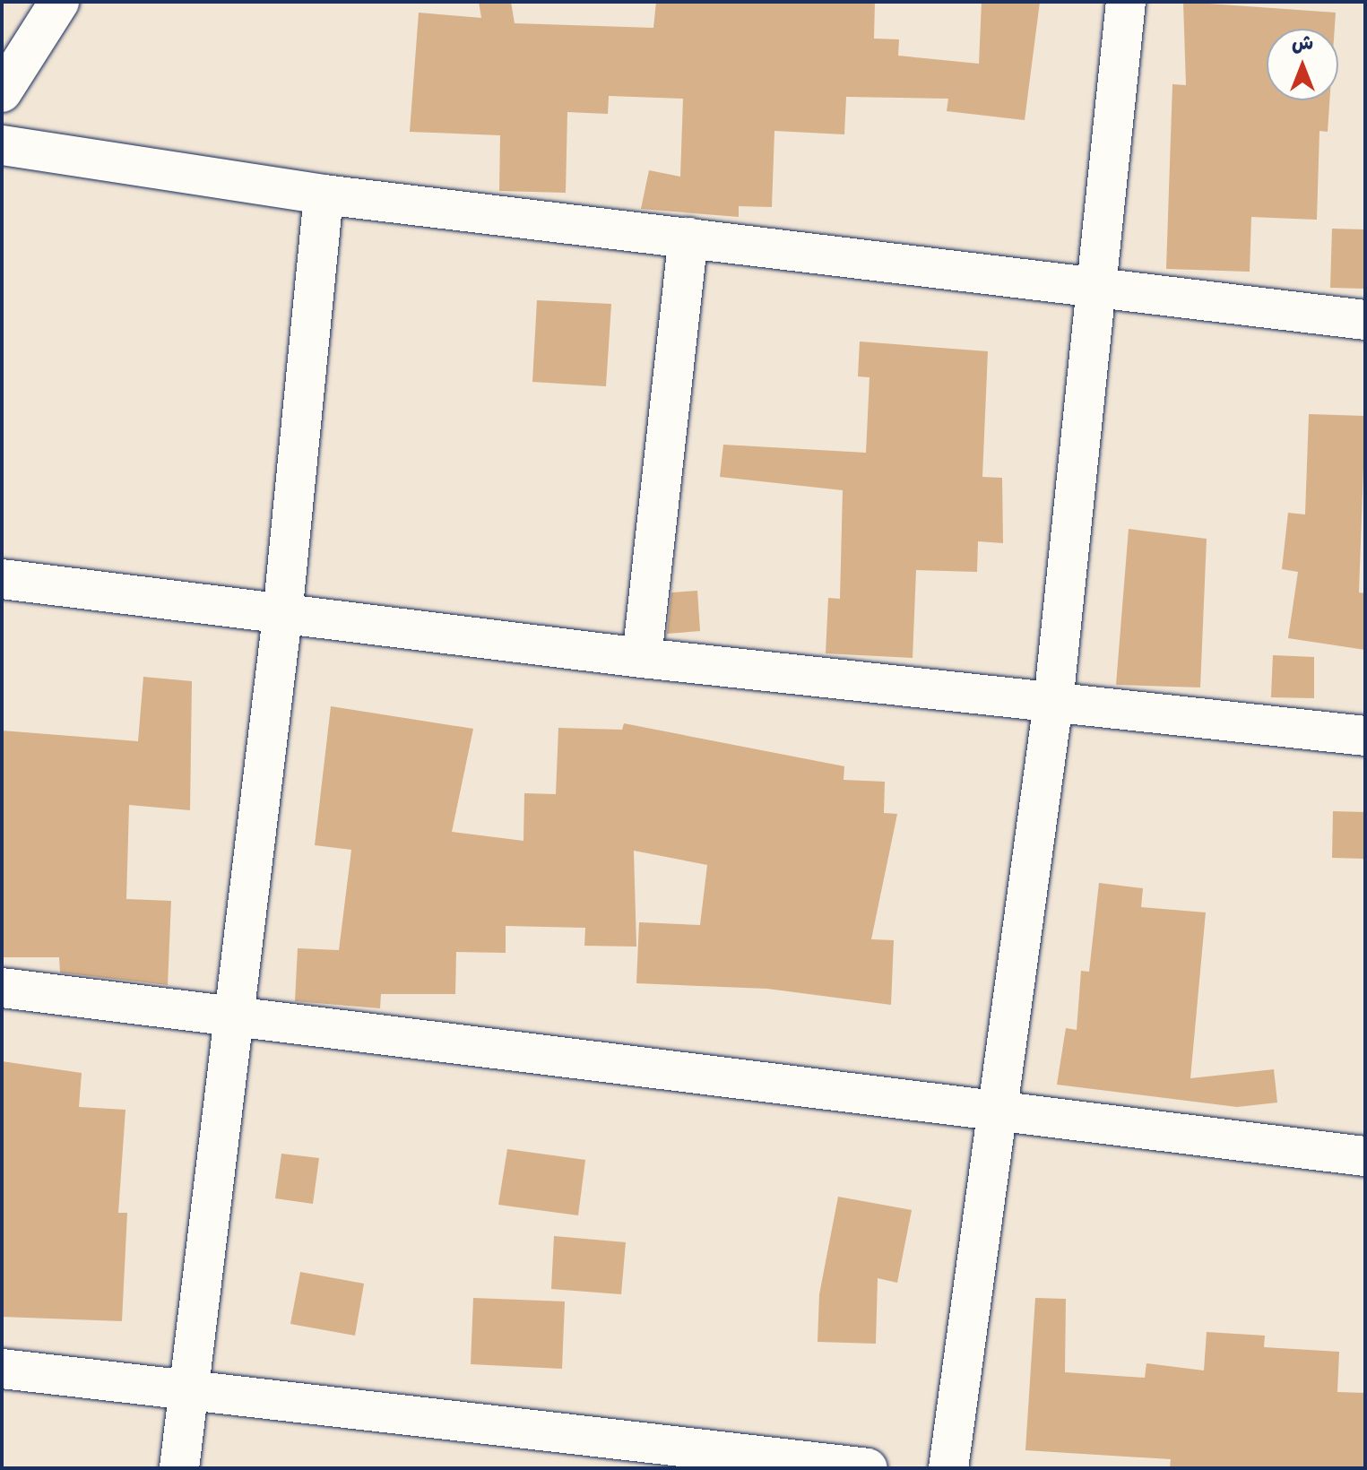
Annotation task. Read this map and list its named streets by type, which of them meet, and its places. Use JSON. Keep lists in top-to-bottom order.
{
  "north": "top"
}
